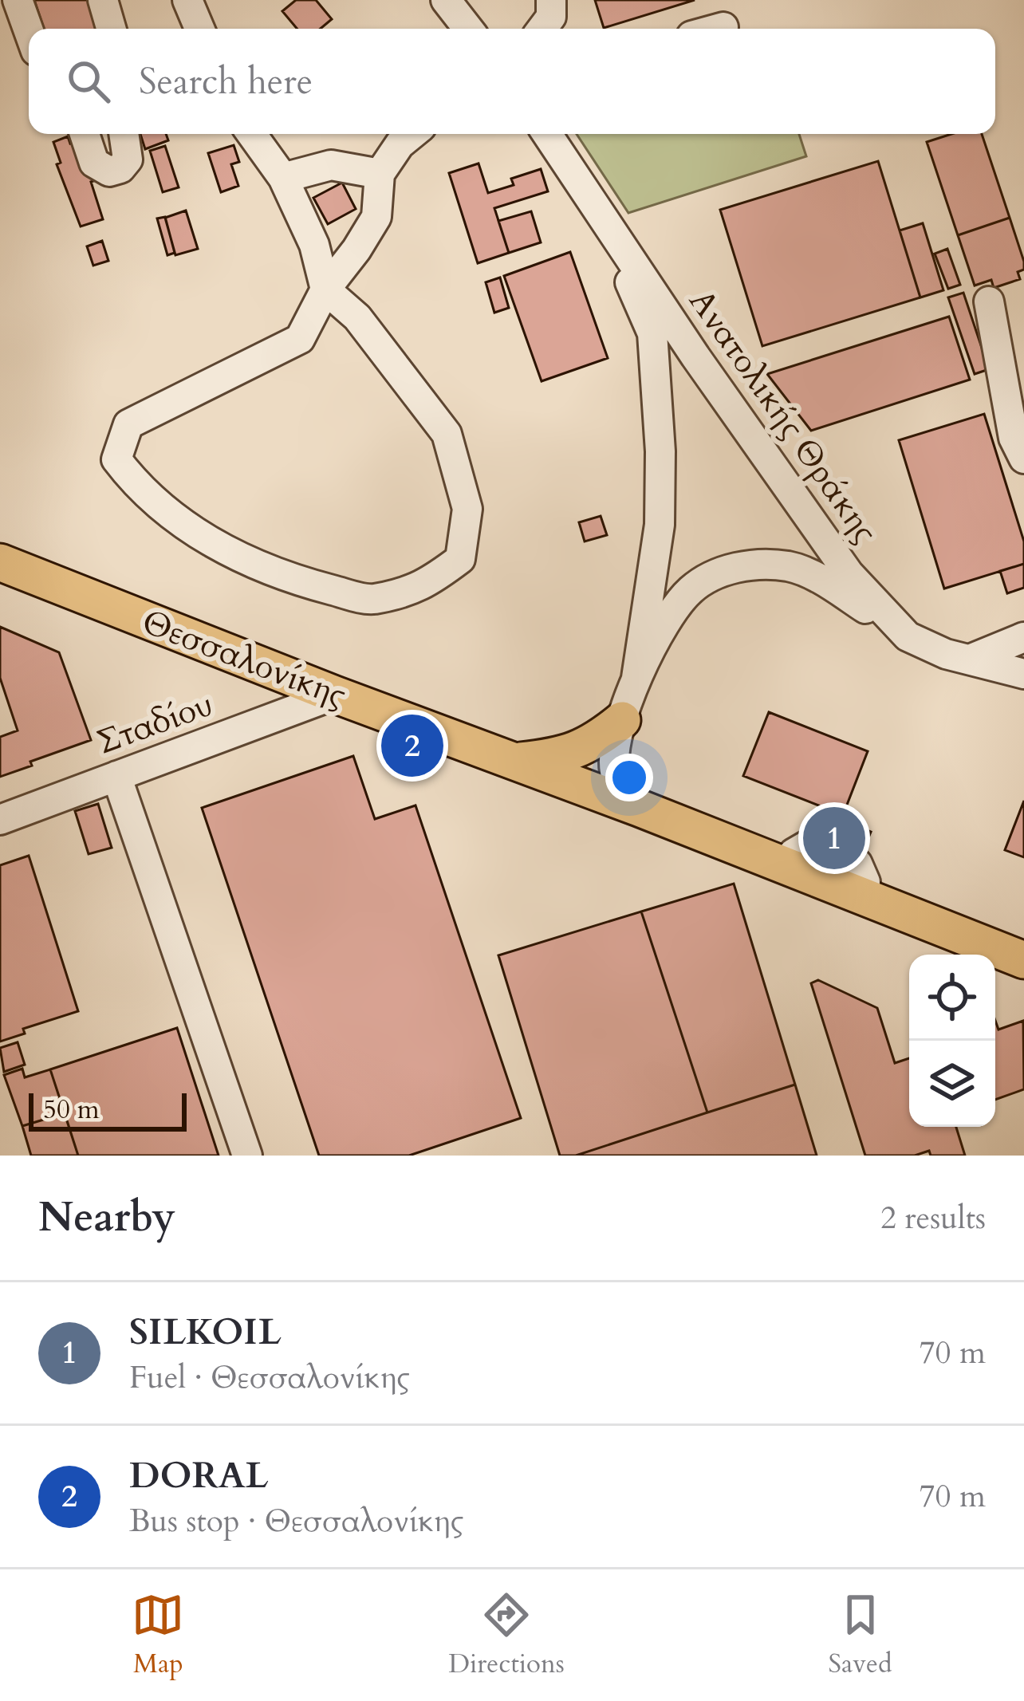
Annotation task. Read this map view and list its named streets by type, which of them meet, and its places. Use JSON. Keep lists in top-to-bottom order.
{
  "streets": {
    "main road": ["Θεσσαλονίκης"],
    "street": ["Ανατολικής Θράκης", "Σταδίου"]
  },
  "crossings": [
    ["Θεσσαλονίκης", "Σταδίου"]
  ],
  "scale_bar": "50 m",
  "page": {
    "search": "Search here",
    "pins": ["2", "1"],
    "scale": "50 m",
    "heading": ["Nearby", "2 results"],
    "list": [
      {
        "mark": "1",
        "name": "SILKOIL",
        "note": "Fuel · Θεσσαλονίκης",
        "value": "70 m"
      },
      {
        "mark": "2",
        "name": "DORAL",
        "note": "Bus stop · Θεσσαλονίκης",
        "value": "70 m"
      }
    ],
    "nav": ["Map", "Directions", "Saved"]
  }
}
